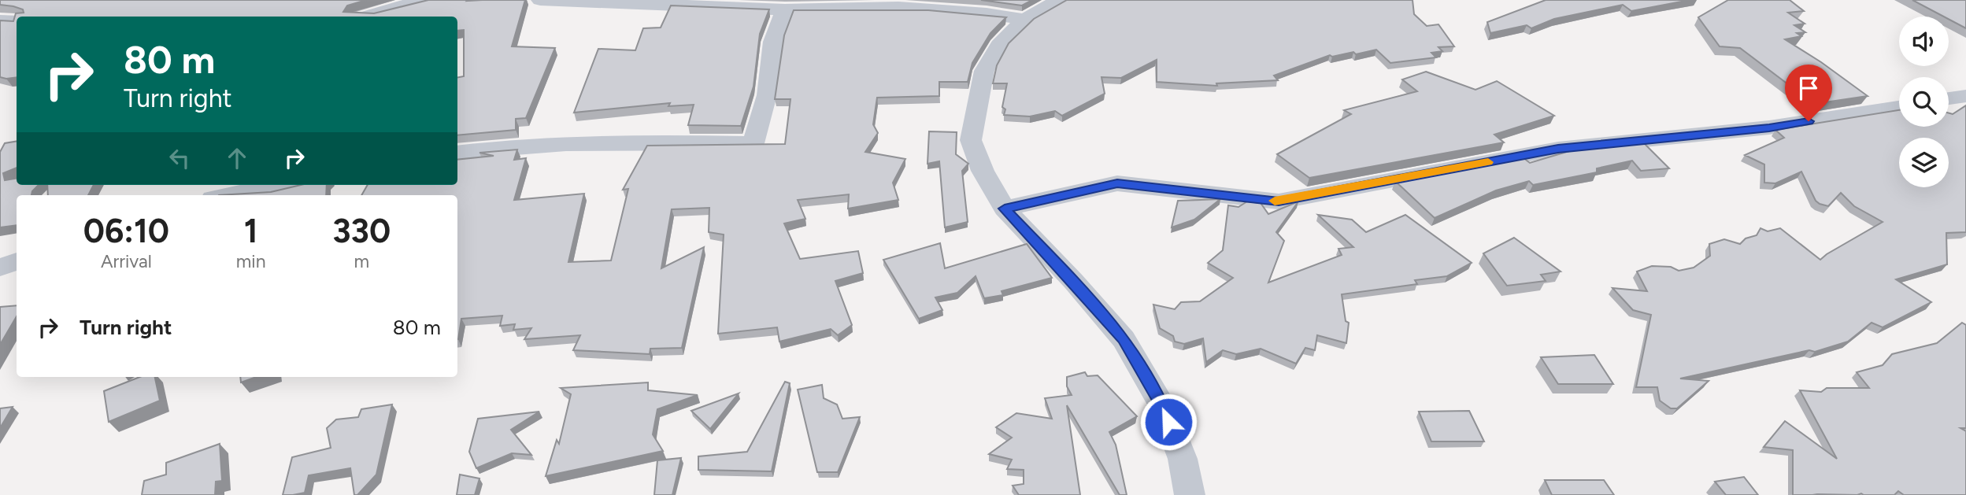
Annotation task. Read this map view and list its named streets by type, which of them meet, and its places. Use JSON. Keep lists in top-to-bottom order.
{
  "page": {
    "turn": ["80 m", "Turn right"],
    "eta": [
      "06:10",
      "Arrival",
      "1",
      "min",
      "330",
      "m"
    ],
    "list": [
      {
        "name": "Turn right",
        "value": "80 m"
      }
    ]
  }
}
